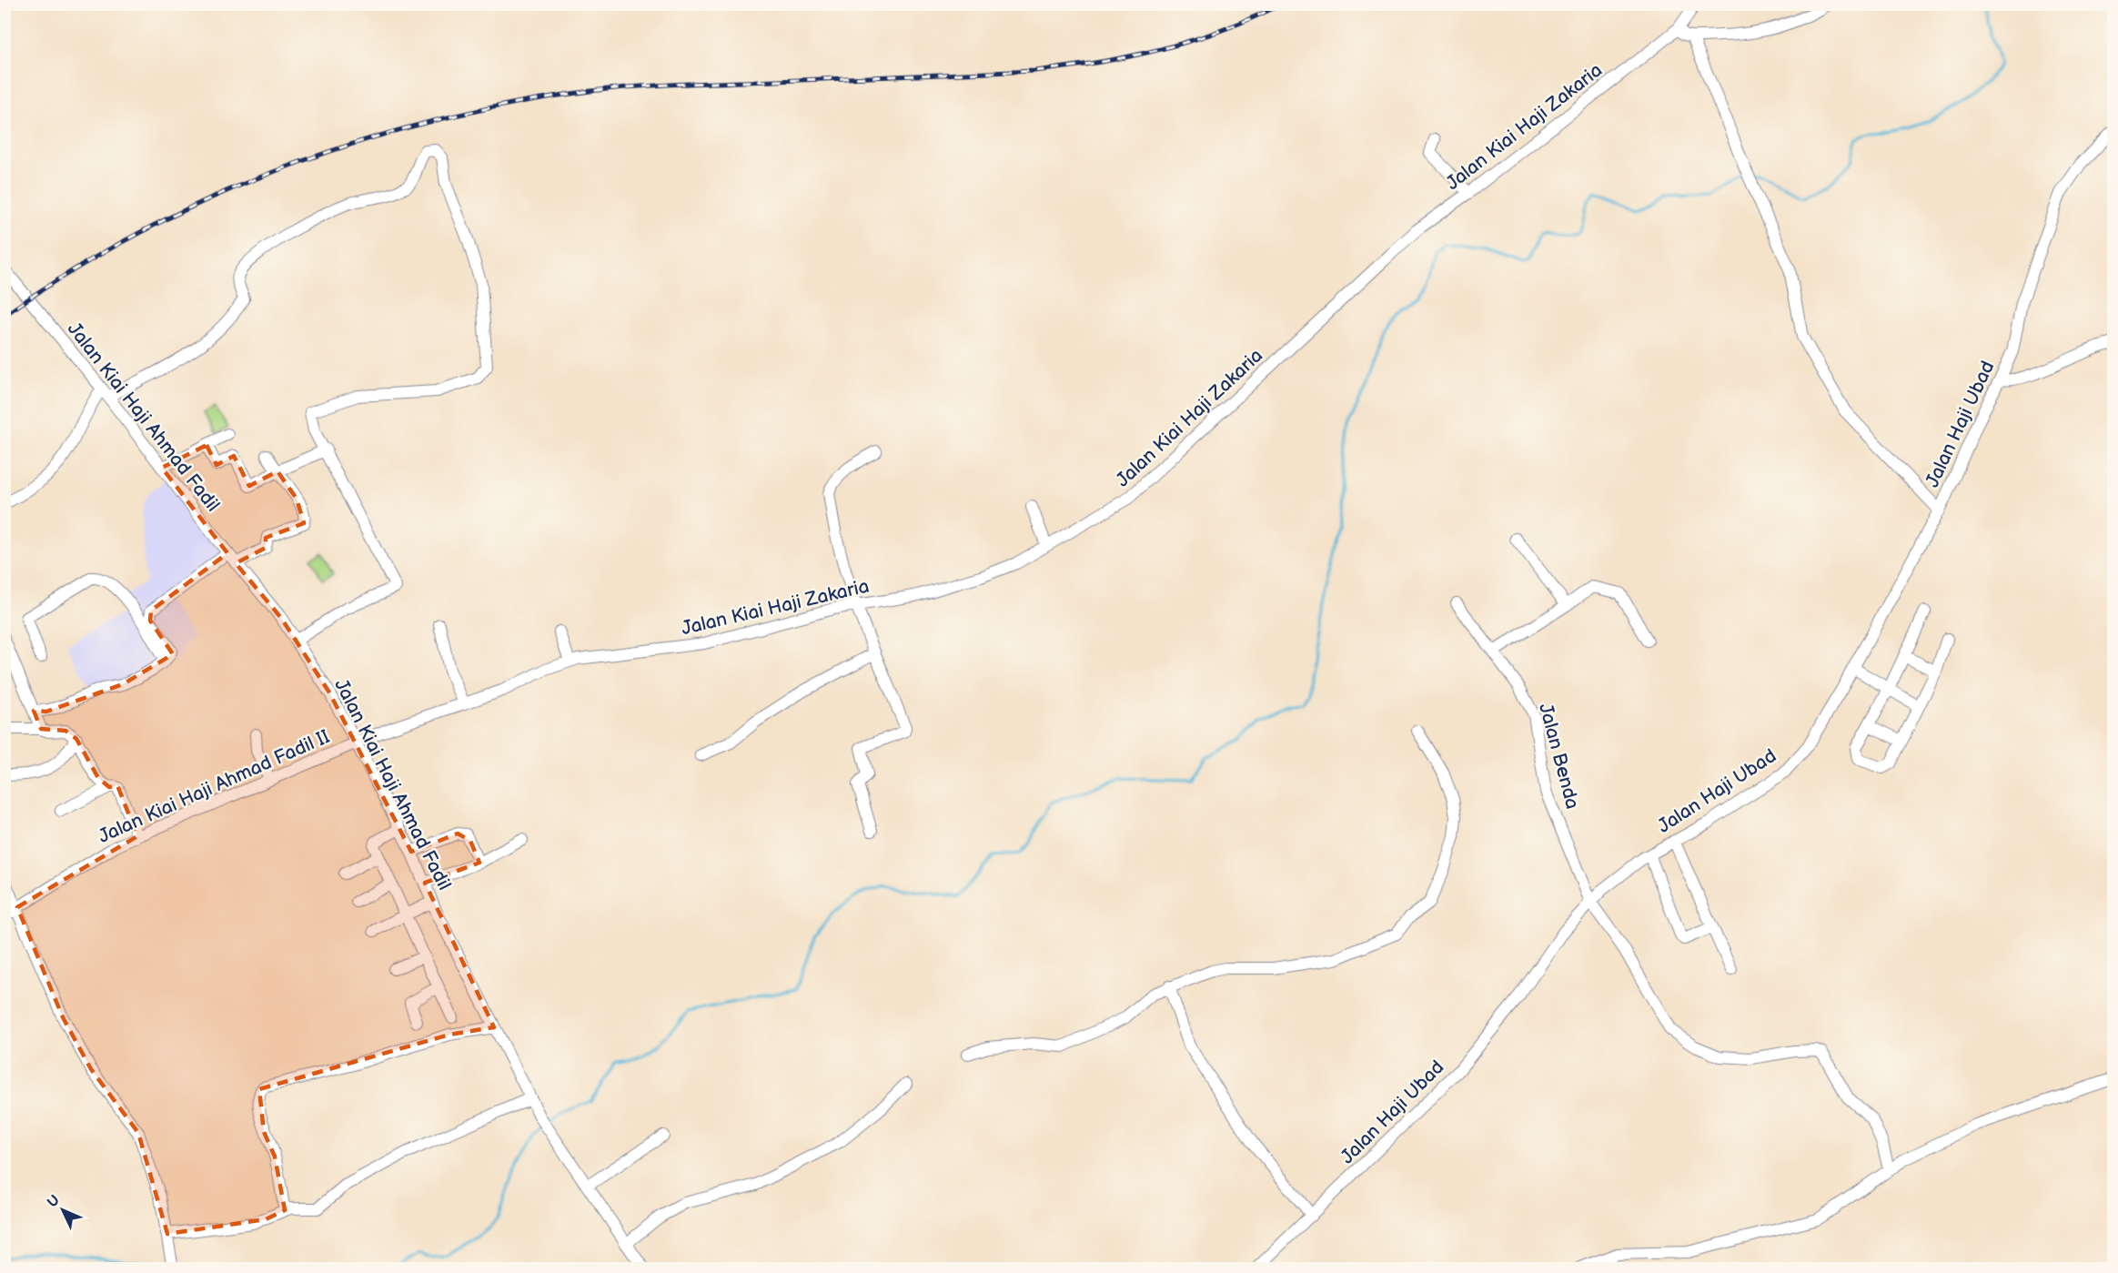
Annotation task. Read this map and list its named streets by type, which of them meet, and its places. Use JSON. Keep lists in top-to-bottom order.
{
  "streets": {
    "street": [
      "Jalan Kiai Haji Zakaria",
      "Jalan Kiai Haji Ahmad Fadil",
      "Jalan Haji Ubad",
      "Jalan Benda",
      "Jalan Kiai Haji Ahmad Fadil II"
    ]
  },
  "crossings": [
    ["Jalan Kiai Haji Zakaria", "Jalan Kiai Haji Ahmad Fadil"],
    ["Jalan Kiai Haji Zakaria", "Jalan Kiai Haji Ahmad Fadil II"],
    ["Jalan Kiai Haji Ahmad Fadil", "Jalan Kiai Haji Ahmad Fadil II"],
    ["Jalan Haji Ubad", "Jalan Benda"]
  ],
  "north": "top left"
}
